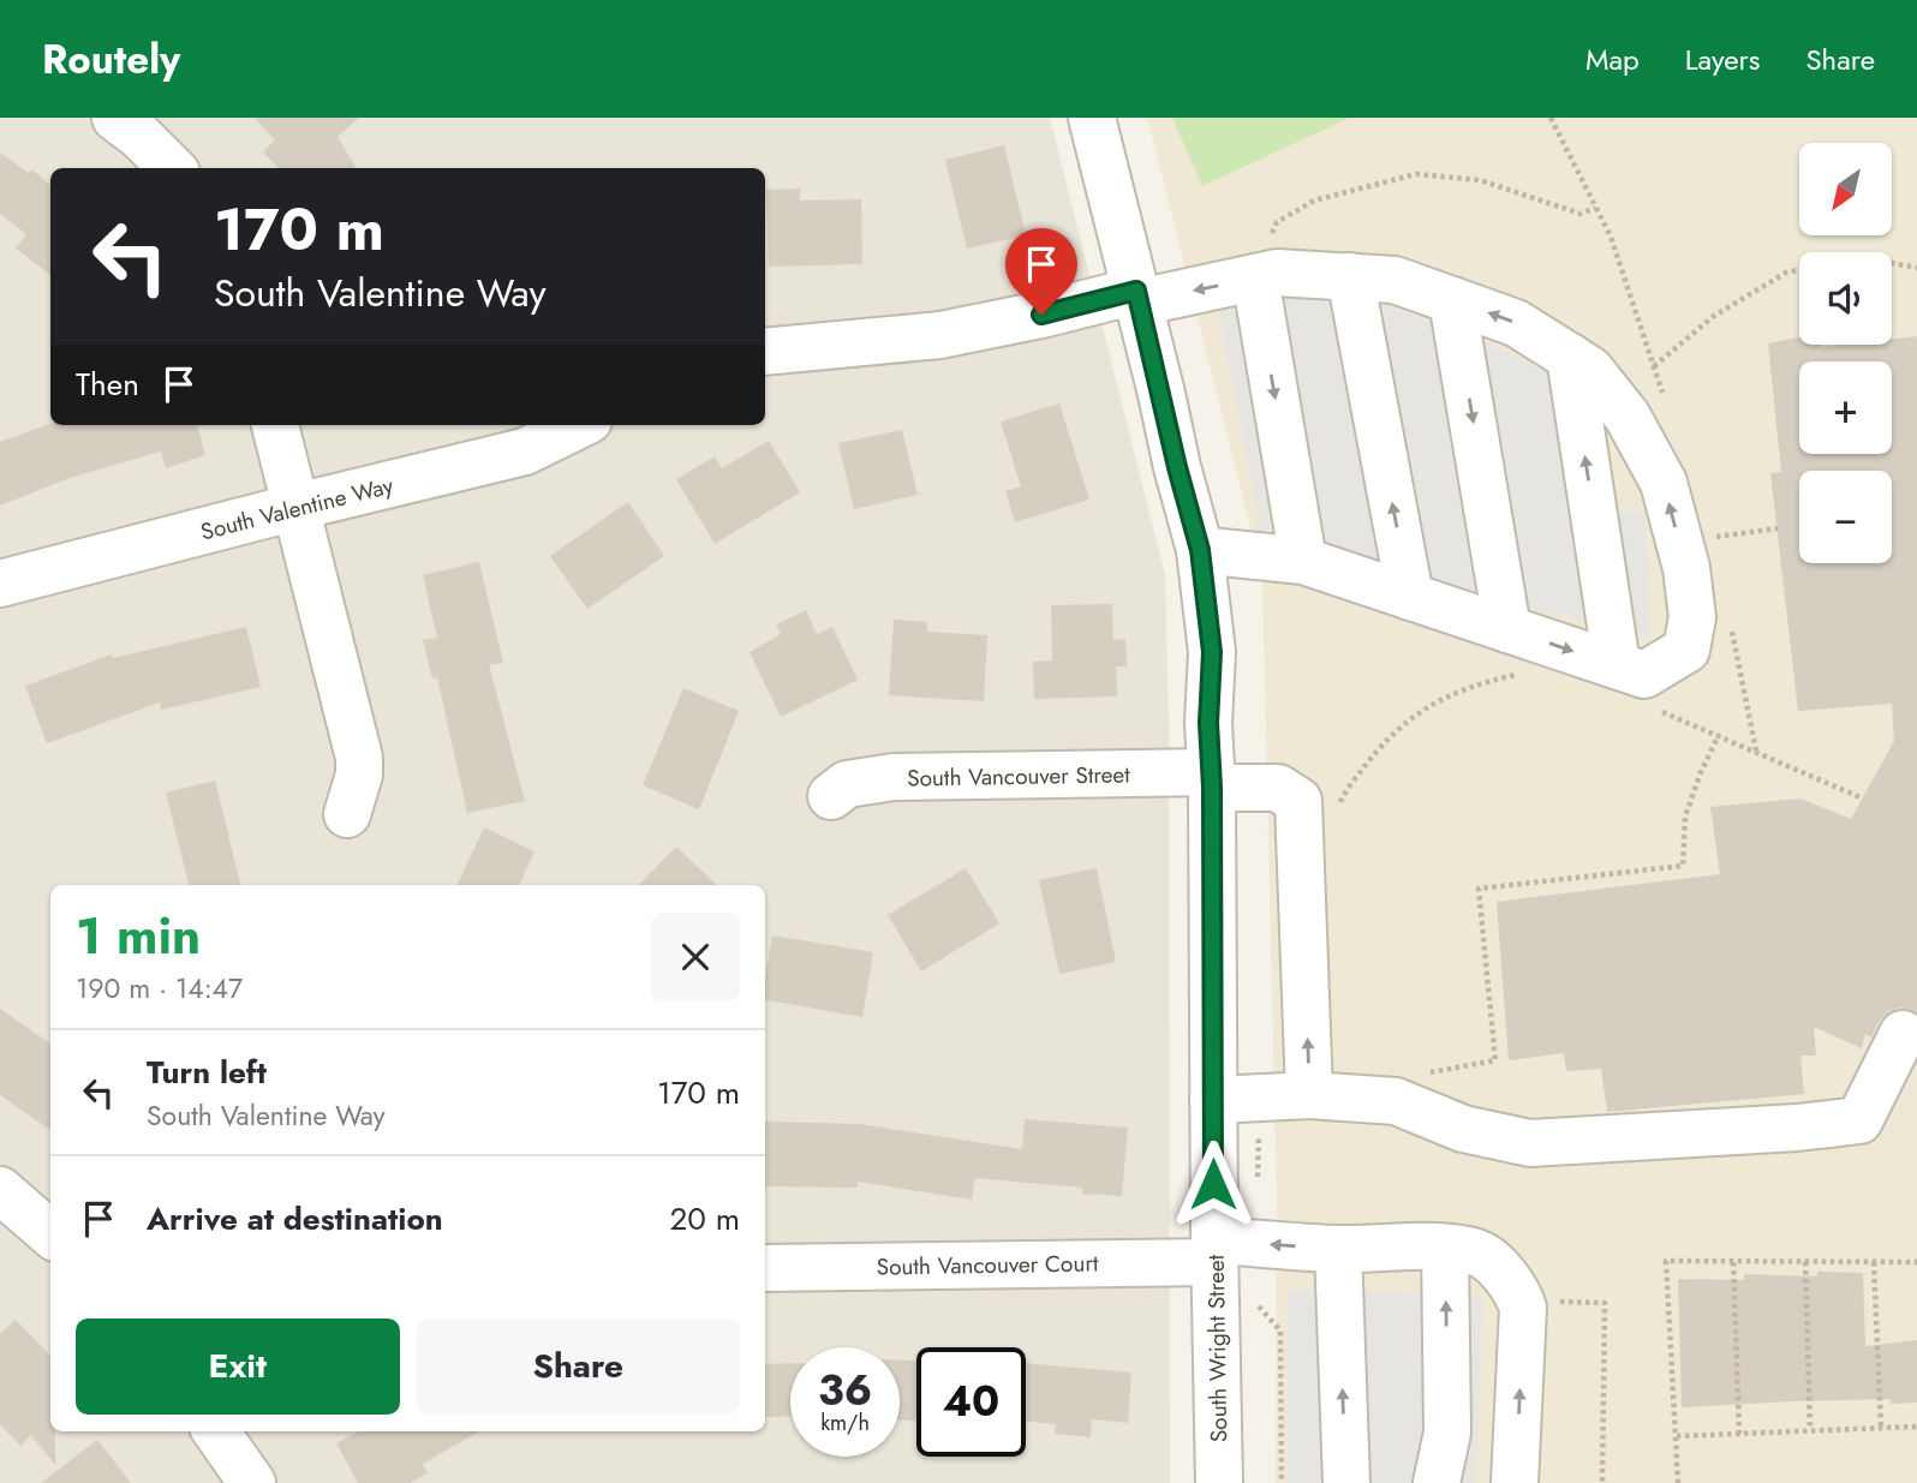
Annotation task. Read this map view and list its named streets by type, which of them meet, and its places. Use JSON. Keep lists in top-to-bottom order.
{
  "streets": {
    "street": [
      "South Valentine Way",
      "South Vancouver Street",
      "South Vancouver Court",
      "South Wright Street"
    ]
  },
  "crossings": [
    ["South Vancouver Street", "South Wright Street"],
    ["South Vancouver Court", "South Wright Street"]
  ],
  "north": "bottom left",
  "page": {
    "header": "Routely",
    "nav": ["Map", "Layers", "Share"],
    "map_buttons": ["+", "−"],
    "turn": ["170 m", "South Valentine Way"],
    "then": "Then",
    "heading": ["1 min", "190 m · 14:47"],
    "list": [
      {
        "name": "Turn left",
        "note": "South Valentine Way",
        "value": "170 m"
      },
      {
        "name": "Arrive at destination",
        "value": "20 m"
      }
    ],
    "buttons": ["Exit", "Share"],
    "speed": "36 km/h",
    "limit": "40"
  }
}
